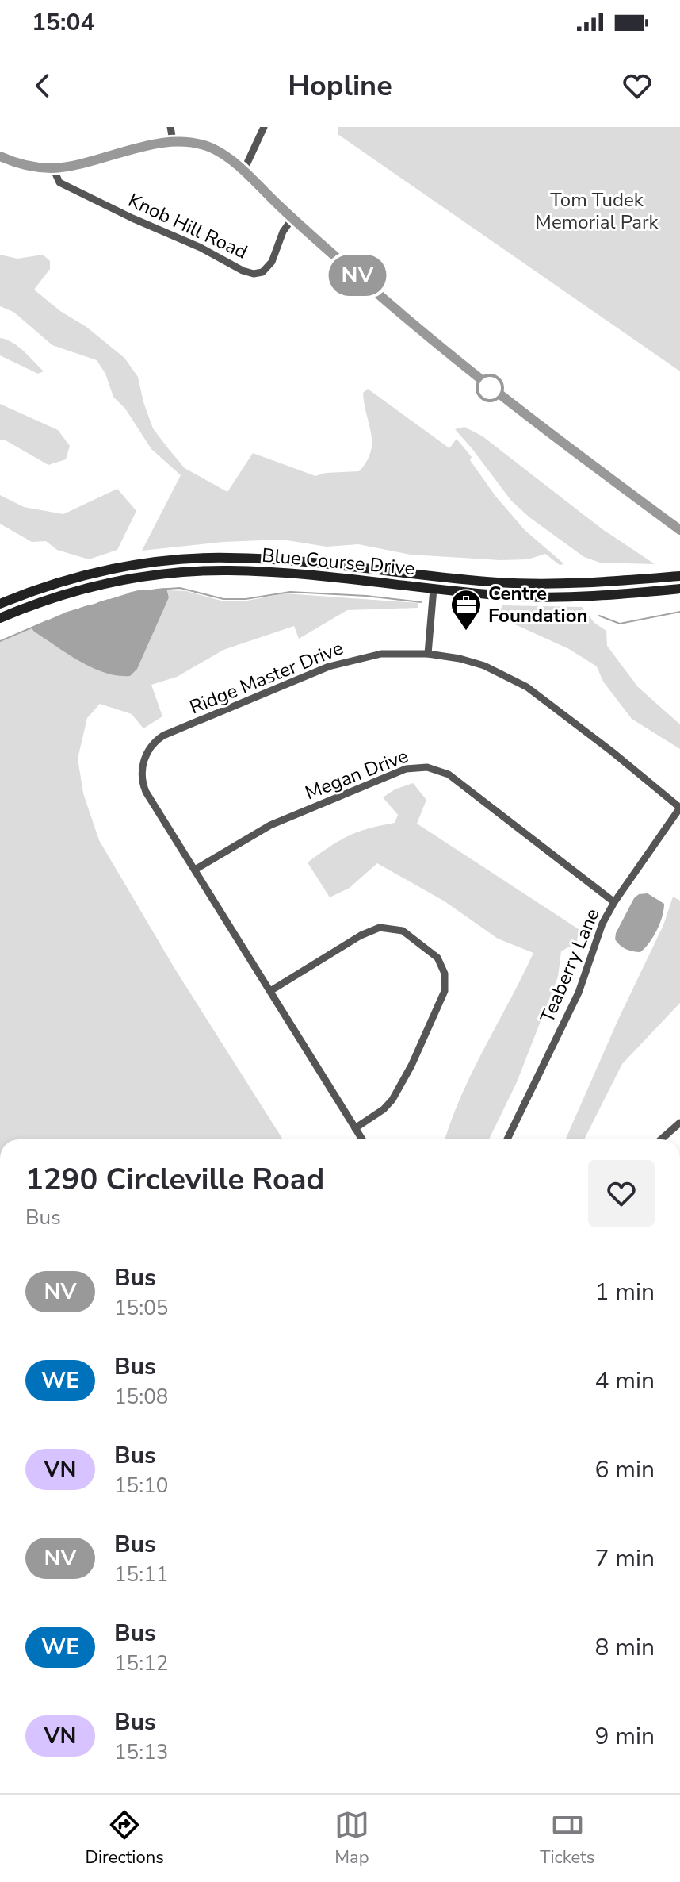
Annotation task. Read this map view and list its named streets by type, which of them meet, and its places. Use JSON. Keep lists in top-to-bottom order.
{
  "streets": {
    "main road": ["Blue Course Drive"],
    "street": [
      "Knob Hill Road",
      "Ridge Master Drive",
      "Megan Drive",
      "Teaberry Lane"
    ]
  },
  "crossings": [
    ["Ridge Master Drive", "Megan Drive"],
    ["Ridge Master Drive", "Teaberry Lane"],
    ["Megan Drive", "Teaberry Lane"]
  ],
  "parks": ["Tom Tudek Memorial Park"],
  "places": {
    "office": ["Centre Foundation"]
  },
  "lines": ["bus line NV"],
  "page": {
    "status": "15:04",
    "header": "Hopline",
    "on_map": "NV",
    "heading": ["1290 Circleville Road", "Bus"],
    "list": [
      {
        "mark": "NV",
        "name": "Bus",
        "note": "15:05",
        "value": "1 min"
      },
      {
        "mark": "WE",
        "name": "Bus",
        "note": "15:08",
        "value": "4 min"
      },
      {
        "mark": "VN",
        "name": "Bus",
        "note": "15:10",
        "value": "6 min"
      },
      {
        "mark": "NV",
        "name": "Bus",
        "note": "15:11",
        "value": "7 min"
      },
      {
        "mark": "WE",
        "name": "Bus",
        "note": "15:12",
        "value": "8 min"
      },
      {
        "mark": "VN",
        "name": "Bus",
        "note": "15:13",
        "value": "9 min"
      }
    ],
    "tabs": ["Directions", "Map", "Tickets"]
  }
}
